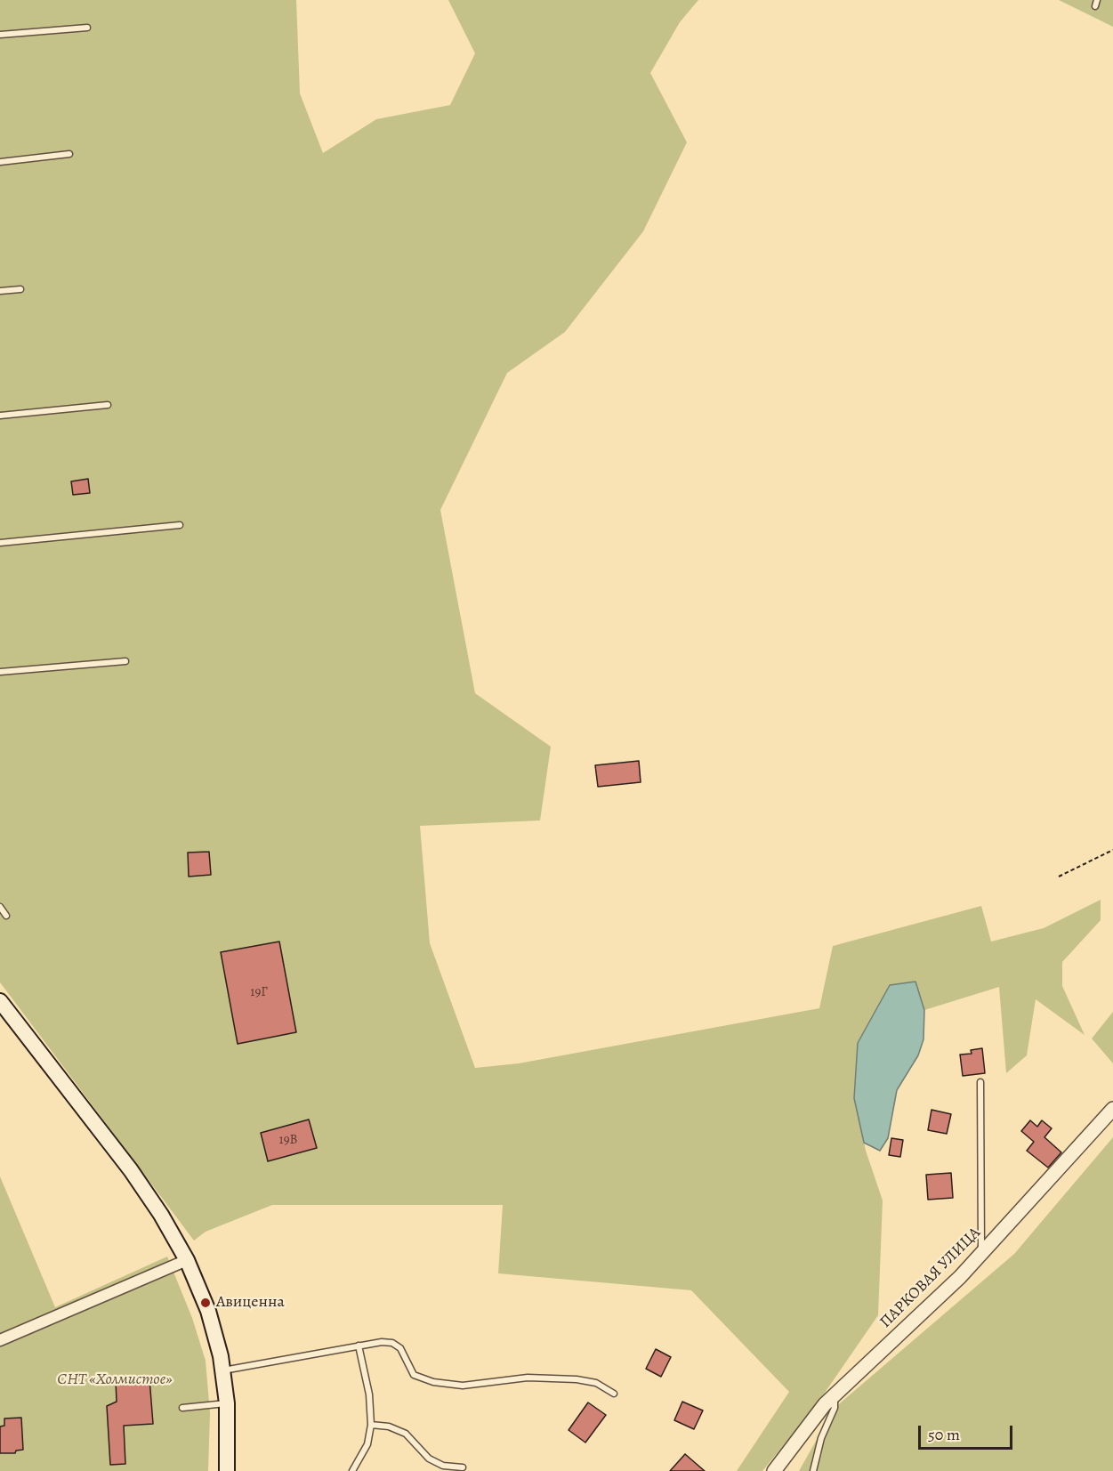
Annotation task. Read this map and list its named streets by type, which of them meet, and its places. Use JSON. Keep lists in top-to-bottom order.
{
  "streets": {
    "street": ["ПАРКОВАЯ УЛИЦА"]
  },
  "parks": ["СНТ «Холмистое»"],
  "places": ["Авиценна"],
  "house_numbers": ["19Г", "19В"],
  "scale_bar": "50 m"
}
